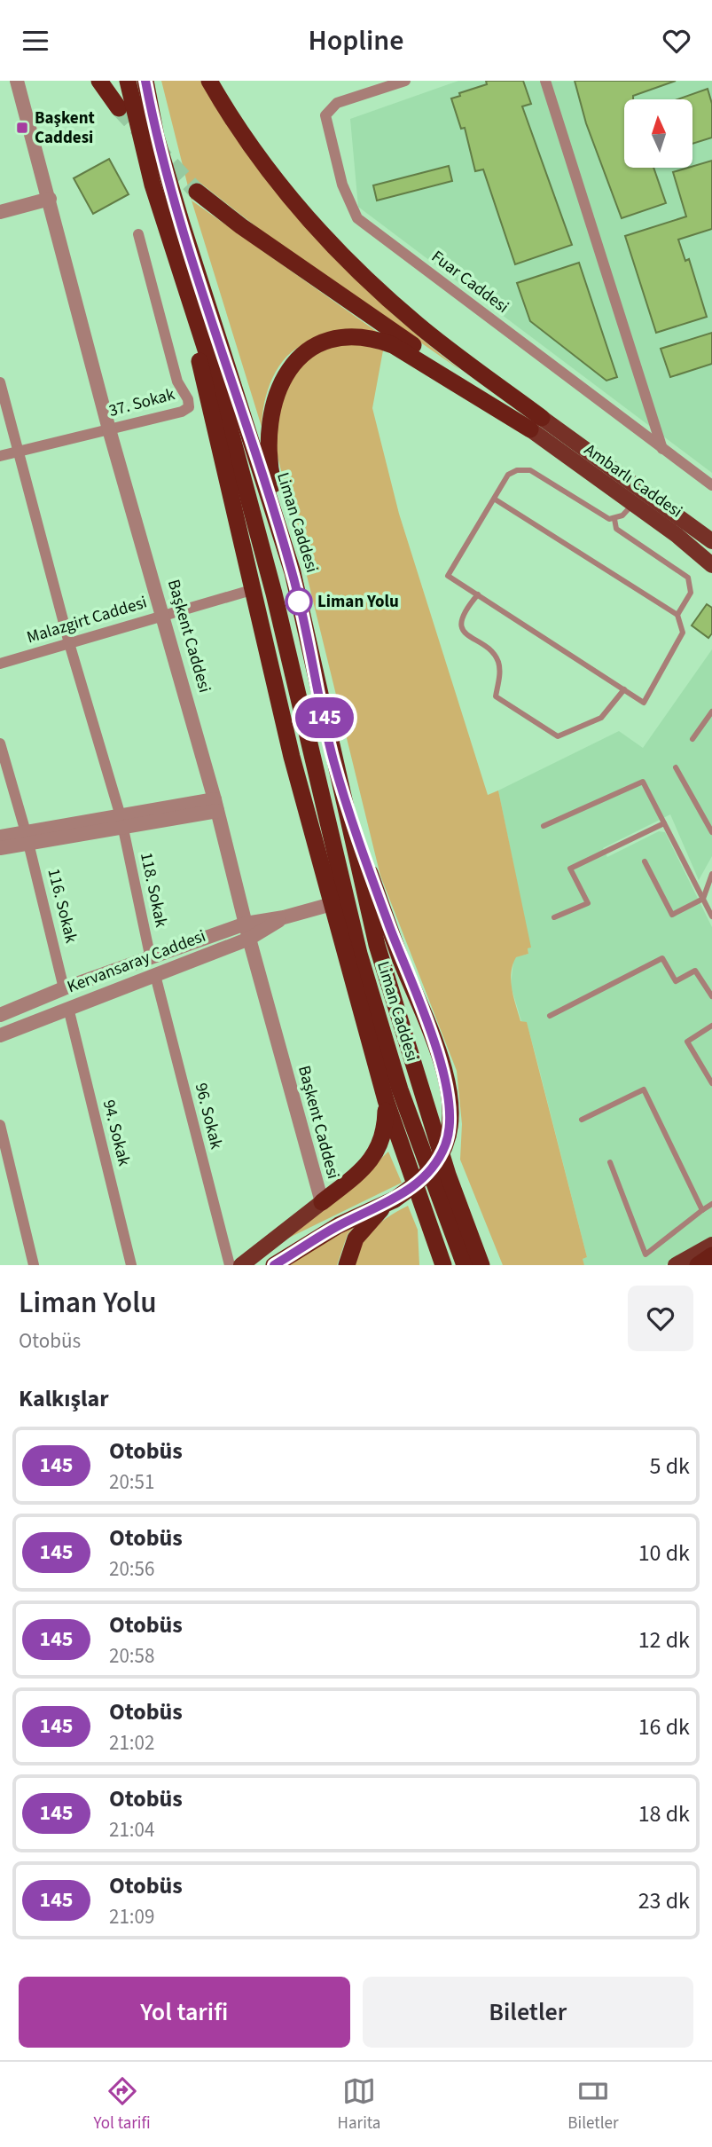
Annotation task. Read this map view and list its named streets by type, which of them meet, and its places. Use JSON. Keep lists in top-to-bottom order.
{
  "streets": {
    "highway": ["Liman Caddesi"],
    "main road": ["Ambarlı Caddesi"],
    "street": [
      "Fuar Caddesi",
      "37. Sokak",
      "Malazgirt Caddesi",
      "Başkent Caddesi",
      "118. Sokak",
      "116. Sokak",
      "Kervansaray Caddesi",
      "96. Sokak",
      "94. Sokak"
    ]
  },
  "crossings": [
    ["37. Sokak", "Başkent Caddesi"],
    ["37. Sokak", "118. Sokak"],
    ["Malazgirt Caddesi", "Başkent Caddesi"],
    ["Malazgirt Caddesi", "118. Sokak"],
    ["Başkent Caddesi", "Kervansaray Caddesi"],
    ["118. Sokak", "Kervansaray Caddesi"],
    ["116. Sokak", "Kervansaray Caddesi"],
    ["Kervansaray Caddesi", "96. Sokak"],
    ["Kervansaray Caddesi", "94. Sokak"]
  ],
  "places": {
    "transit": ["Başkent Caddesi"],
    "other": ["Liman Yolu"]
  },
  "lines": ["bus line 145"],
  "north": "top",
  "page": {
    "header": "Hopline",
    "on_map": "145",
    "heading": [
      ["Liman Yolu", "Otobüs"],
      "Kalkışlar"
    ],
    "list": [
      {
        "mark": "145",
        "name": "Otobüs",
        "note": "20:51",
        "value": "5 dk"
      },
      {
        "mark": "145",
        "name": "Otobüs",
        "note": "20:56",
        "value": "10 dk"
      },
      {
        "mark": "145",
        "name": "Otobüs",
        "note": "20:58",
        "value": "12 dk"
      },
      {
        "mark": "145",
        "name": "Otobüs",
        "note": "21:02",
        "value": "16 dk"
      },
      {
        "mark": "145",
        "name": "Otobüs",
        "note": "21:04",
        "value": "18 dk"
      },
      {
        "mark": "145",
        "name": "Otobüs",
        "note": "21:09",
        "value": "23 dk"
      }
    ],
    "buttons": ["Yol tarifi", "Biletler"],
    "tabs": ["Yol tarifi", "Harita", "Biletler"]
  }
}
